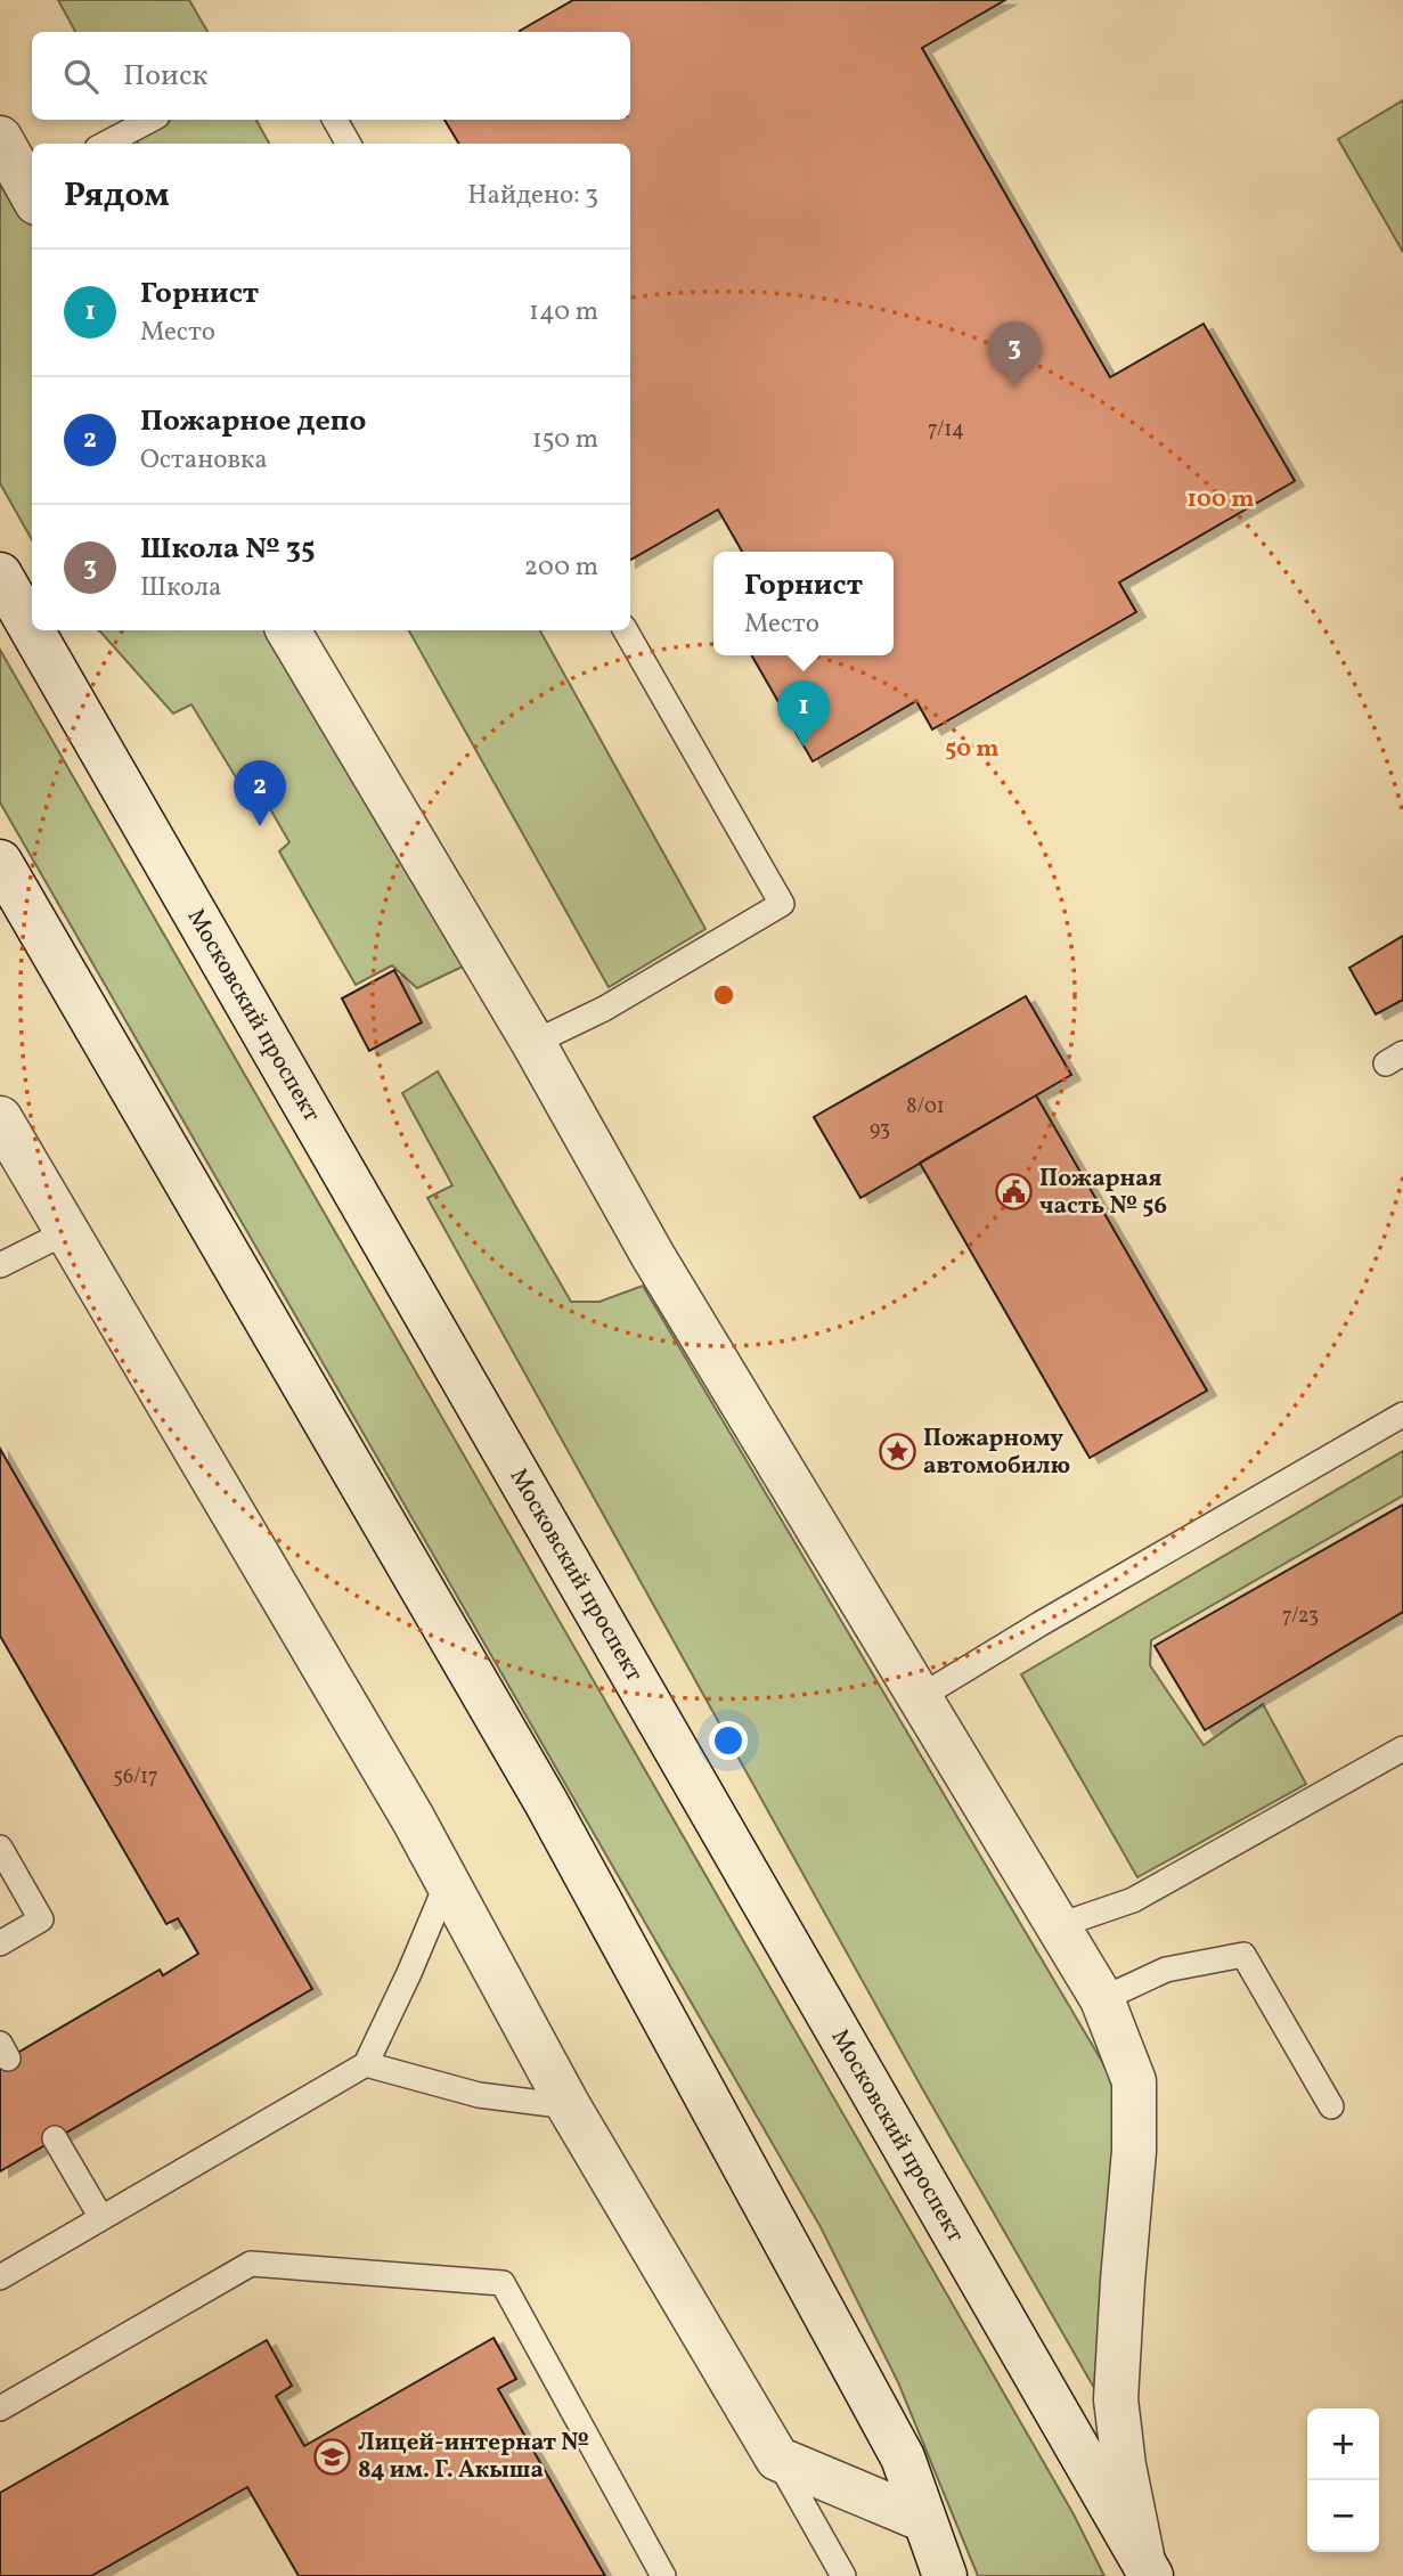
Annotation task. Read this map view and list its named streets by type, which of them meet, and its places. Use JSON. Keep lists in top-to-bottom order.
{
  "streets": {
    "main road": ["Московский проспект"]
  },
  "places": {
    "public building": ["Пожарная часть № 56"],
    "place": ["Пожарному автомобилю"],
    "school or university": ["Лицей-интернат № 84 им. Г. Акыша"]
  },
  "house_numbers": [
    "7/14",
    "8/01",
    "93",
    "7/23",
    "56/17"
  ],
  "page": {
    "search": "Поиск",
    "heading": ["Рядом", "Найдено: 3"],
    "list": [
      {
        "mark": "1",
        "name": "Горнист",
        "note": "Место",
        "value": "140 m"
      },
      {
        "mark": "2",
        "name": "Пожарное депо",
        "note": "Остановка",
        "value": "150 m"
      },
      {
        "mark": "3",
        "name": "Школа № 35",
        "note": "Школа",
        "value": "200 m"
      }
    ],
    "pins": ["3", "1", "2"],
    "popup": ["Горнист", "Место"],
    "map_buttons": ["+", "−"]
  },
  "rings": ["100 m", "50 m"]
}
